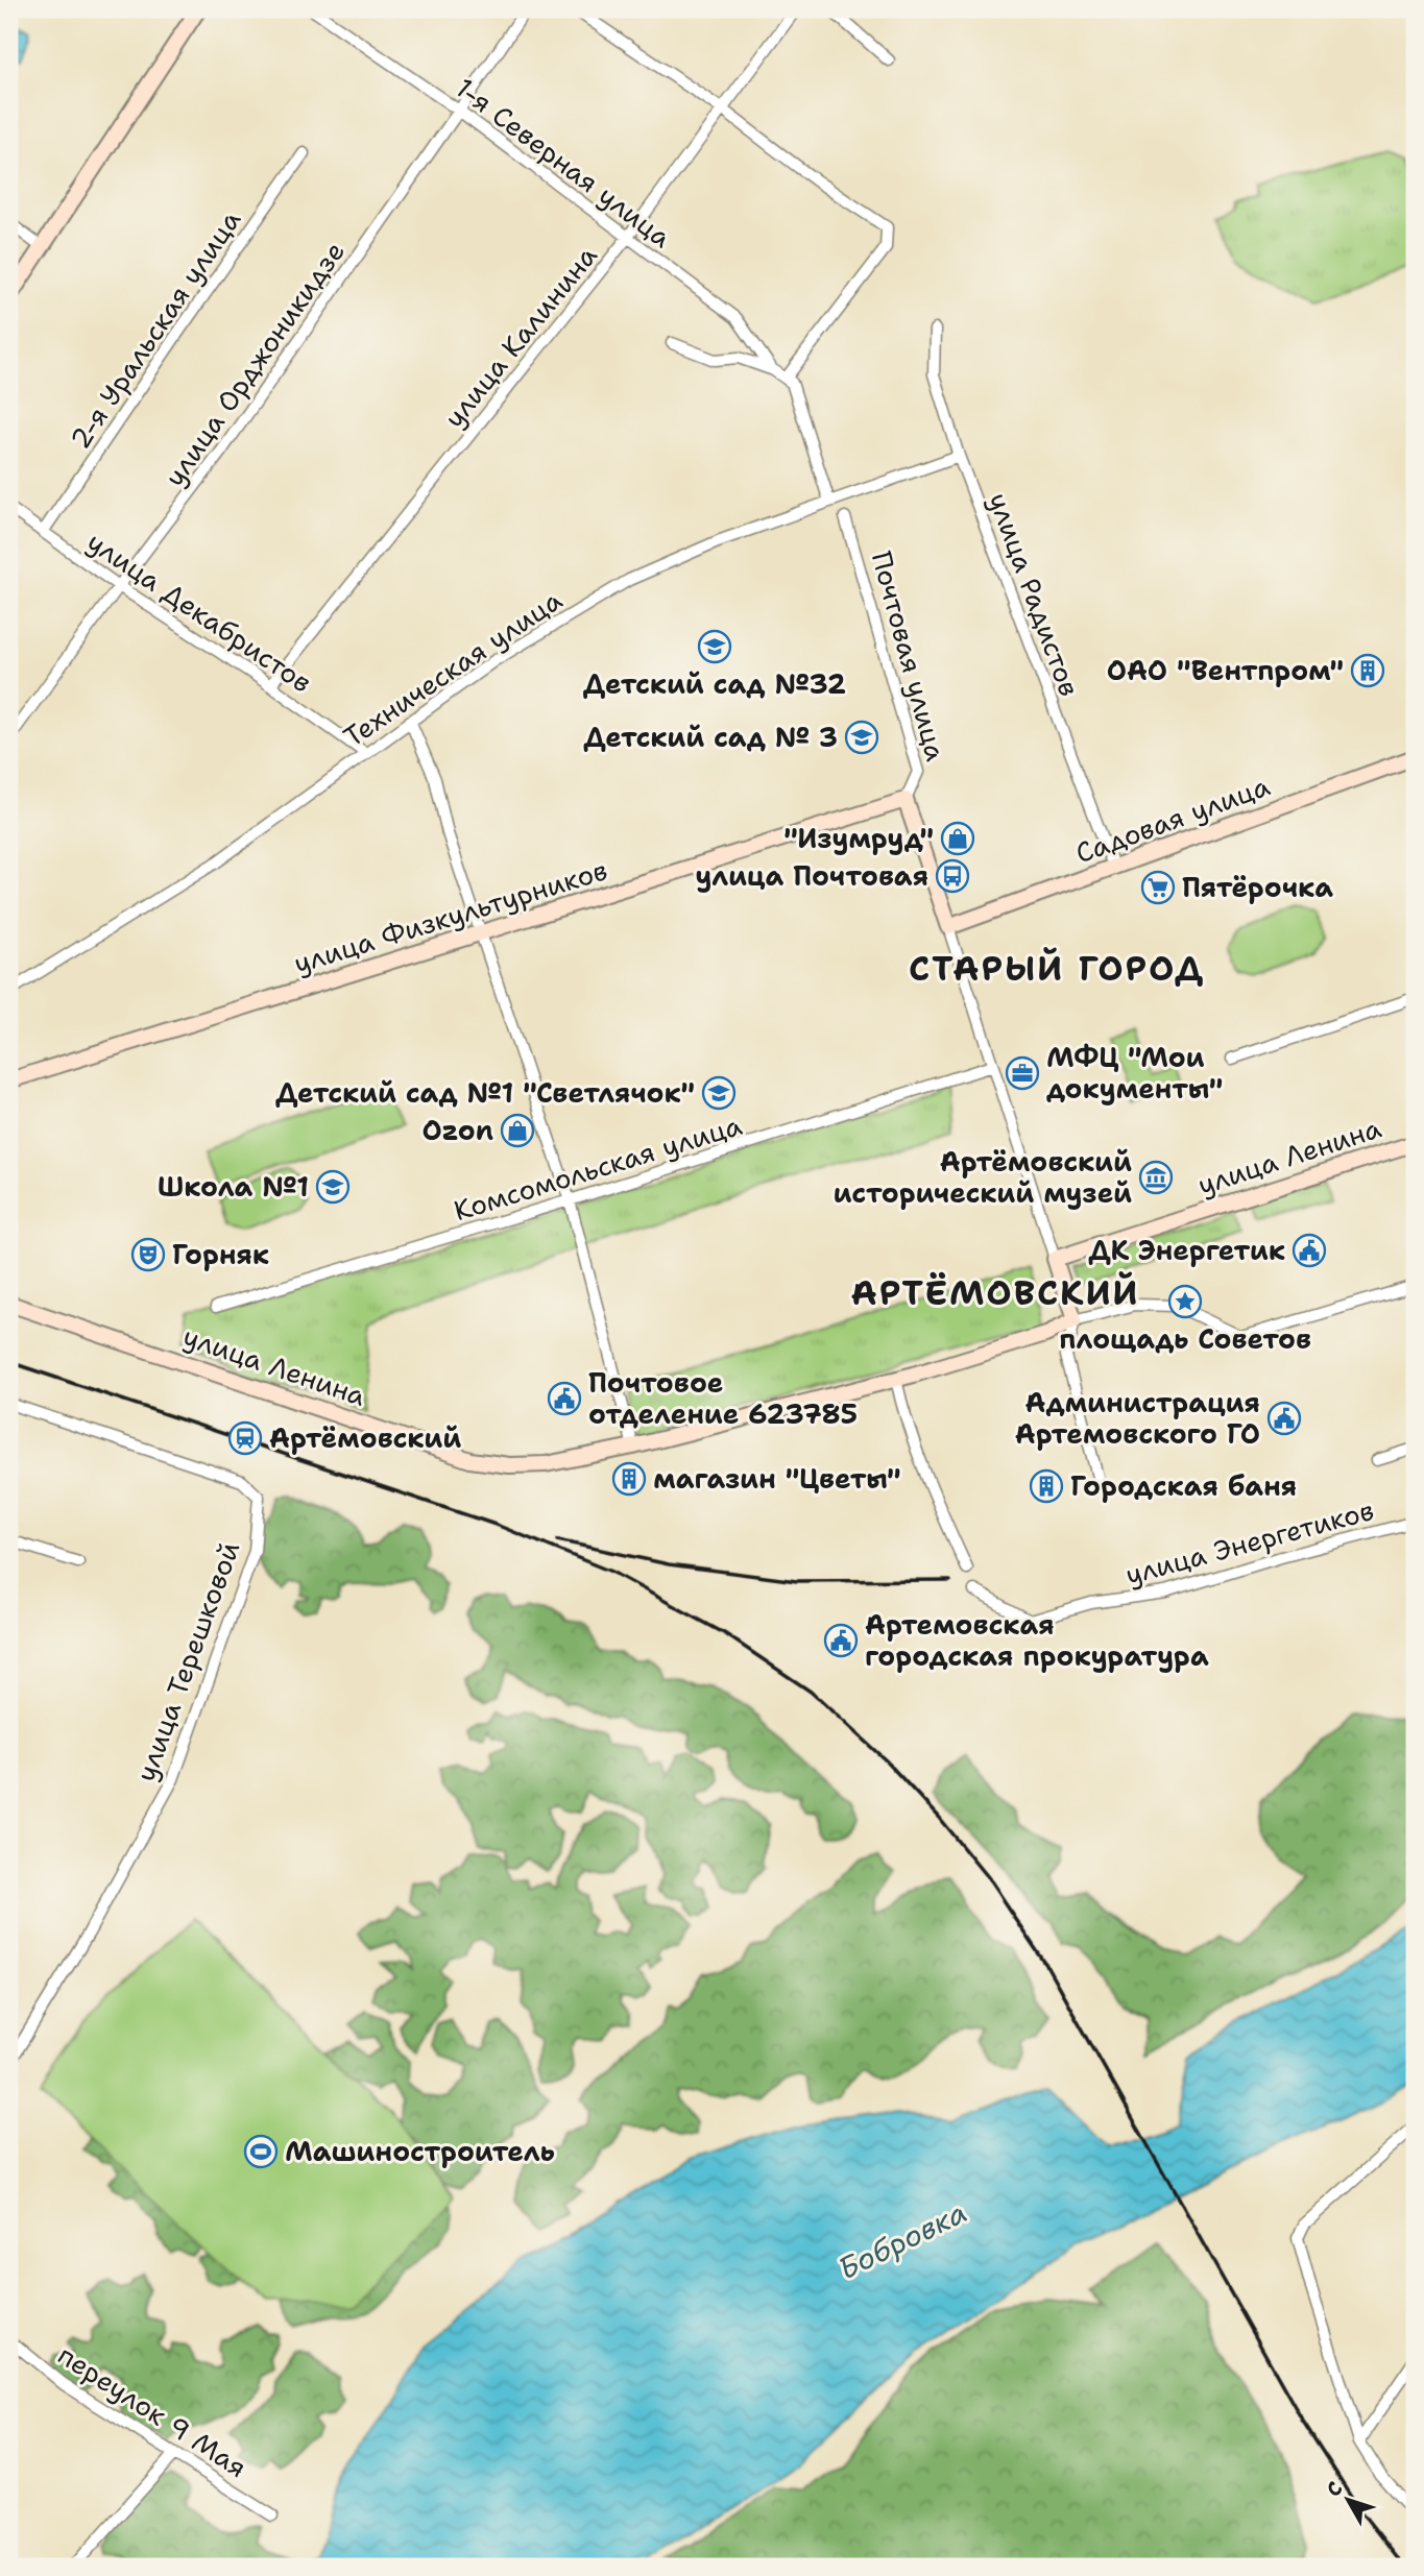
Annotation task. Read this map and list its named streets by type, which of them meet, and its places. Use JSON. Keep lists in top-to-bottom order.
{
  "streets": {
    "street": [
      "1-я Северная улица",
      "2-я Уральская улица",
      "улица Калинина",
      "улица Орджоникидзе",
      "улица Радистов",
      "улица Декабристов",
      "Почтовая улица",
      "Техническая улица",
      "Садовая улица",
      "улица Физкультурников",
      "улица Ленина",
      "Комсомольская улица",
      "улица Энергетиков",
      "улица Терешковой",
      "переулок 9 Мая"
    ]
  },
  "crossings": [
    ["1-я Северная улица", "улица Калинина"],
    ["1-я Северная улица", "улица Орджоникидзе"],
    ["2-я Уральская улица", "улица Декабристов"],
    ["улица Калинина", "улица Декабристов"],
    ["улица Орджоникидзе", "улица Декабристов"],
    ["улица Радистов", "Техническая улица"],
    ["улица Радистов", "Садовая улица"],
    ["улица Декабристов", "Техническая улица"],
    ["Почтовая улица", "Садовая улица"],
    ["Почтовая улица", "улица Физкультурников"],
    ["Почтовая улица", "улица Ленина"],
    ["Почтовая улица", "Комсомольская улица"]
  ],
  "districts": ["СТАРЫЙ ГОРОД", "АРТЁМОВСКИЙ"],
  "water": ["Бобровка"],
  "places": {
    "school or university": [
      "Детский сад №32",
      "Детский сад № 3",
      "Детский сад №1 \"Светлячок\"",
      "Школа №1"
    ],
    "building": ["ОАО \"Вентпром\"", "магазин \"Цветы\"", "Городская баня"],
    "shop": ["\"Изумруд\"", "Ozon"],
    "bus stop": ["улица Почтовая"],
    "supermarket": ["Пятёрочка"],
    "office": ["МФЦ \"Мои документы\""],
    "museum": ["Артёмовский исторический музей"],
    "public building": [
      "ДК Энергетик",
      "Почтовое отделение 623785",
      "Администрация Артемовского ГО",
      "Артемовская городская прокуратура"
    ],
    "theatre": ["Горняк"],
    "place": ["площадь Советов"],
    "station": ["Артёмовский"],
    "sports": ["Машиностроитель"]
  },
  "north": "top left"
}
